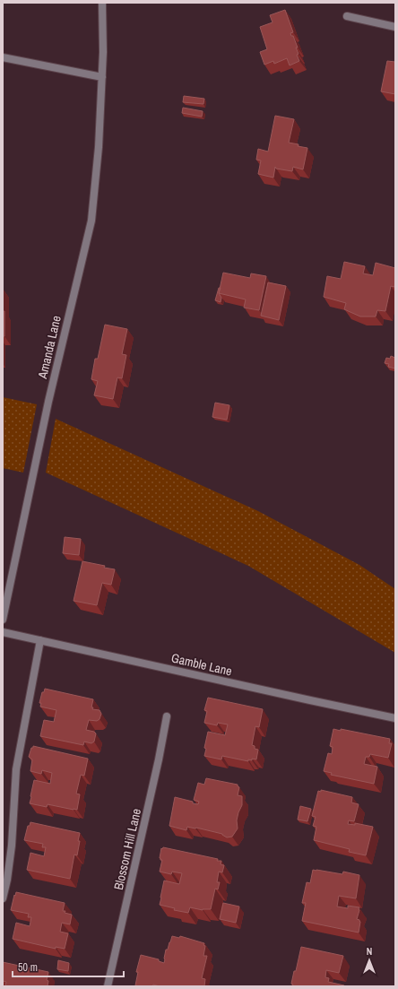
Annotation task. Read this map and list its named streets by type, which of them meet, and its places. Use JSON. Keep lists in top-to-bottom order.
{
  "streets": {
    "street": ["Amanda Lane", "Gamble Lane", "Blossom Hill Lane"]
  },
  "scale_bar": "50 m",
  "north": "top"
}
